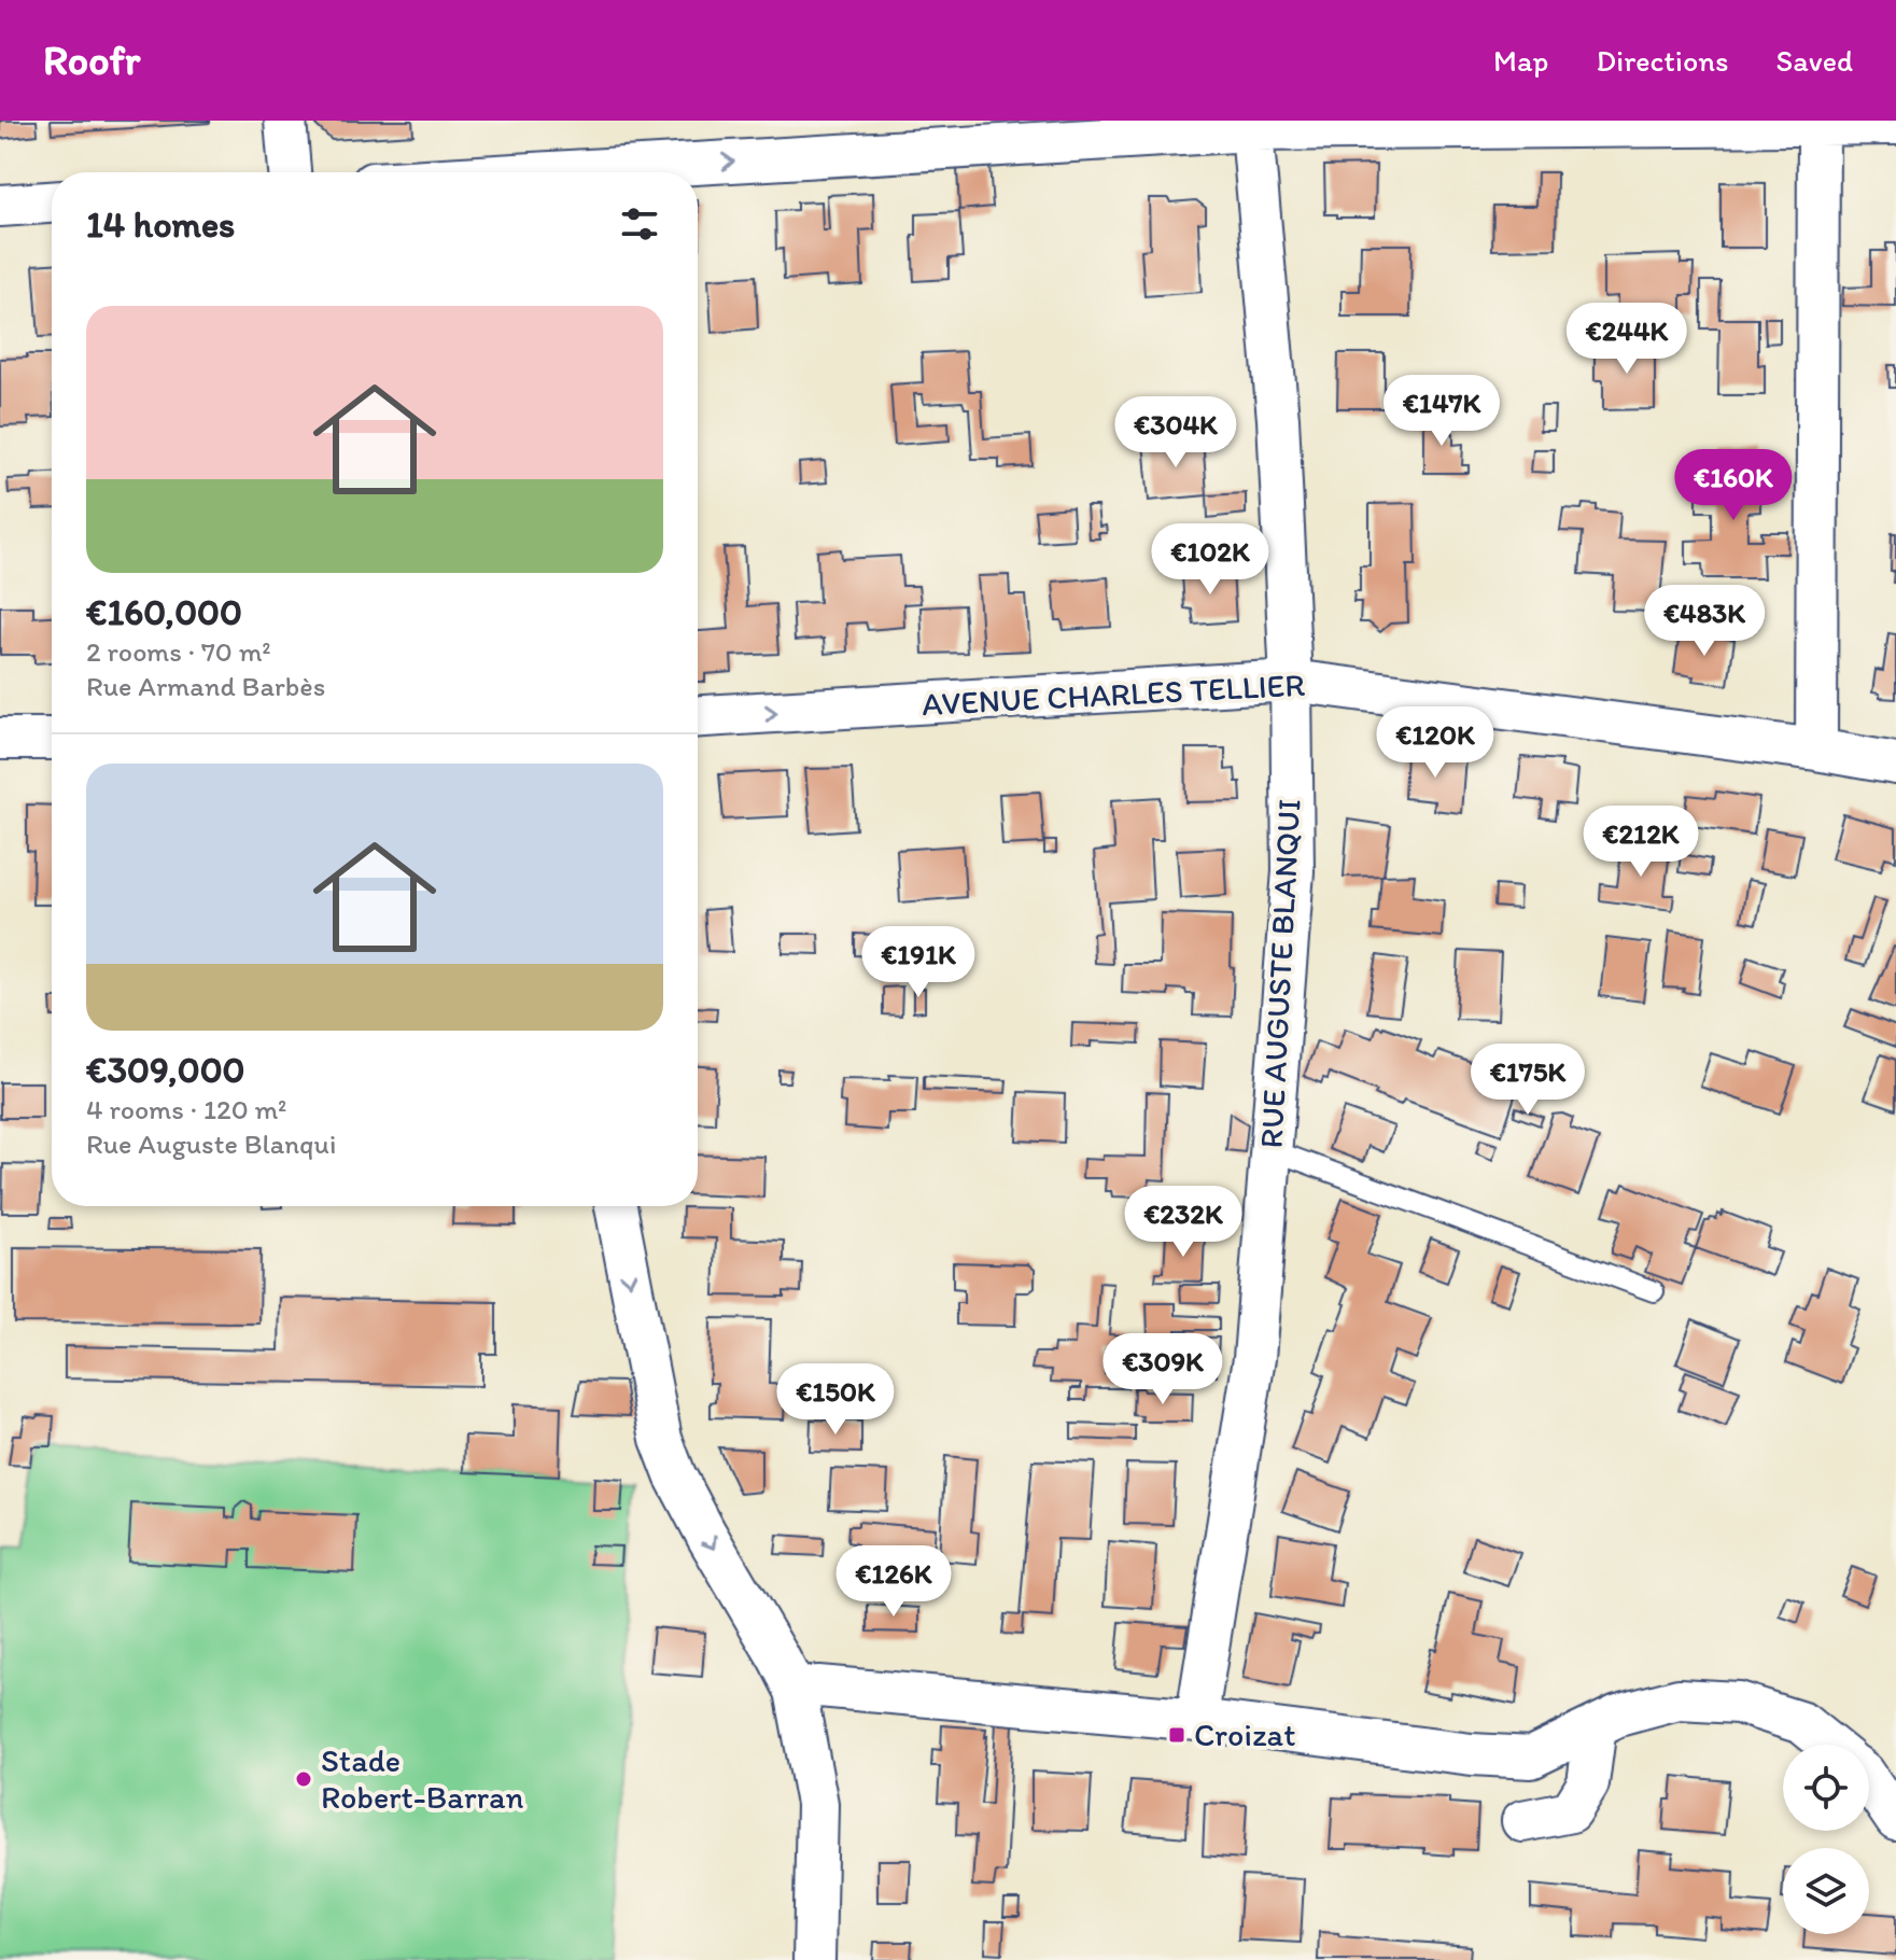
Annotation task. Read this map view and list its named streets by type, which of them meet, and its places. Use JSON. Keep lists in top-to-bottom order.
{
  "streets": {
    "street": ["AVENUE CHARLES TELLIER", "RUE AUGUSTE BLANQUI"]
  },
  "crossings": [
    ["AVENUE CHARLES TELLIER", "RUE AUGUSTE BLANQUI"]
  ],
  "one_way": ["AVENUE CHARLES TELLIER"],
  "places": {
    "transit": ["Croizat"],
    "other": ["Stade Robert-Barran"]
  },
  "page": {
    "header": "Roofr",
    "nav": ["Map", "Directions", "Saved"],
    "heading": "14 homes",
    "list": [
      {
        "name": "€160,000",
        "note": "2 rooms · 70 m² · Rue Armand Barbès"
      },
      {
        "name": "€309,000",
        "note": "4 rooms · 120 m² · Rue Auguste Blanqui"
      }
    ],
    "price": [
      "€244K",
      "€147K",
      "€304K",
      "€160K",
      "€102K",
      "€483K",
      "€120K",
      "€212K",
      "€191K",
      "€175K",
      "€232K",
      "€309K",
      "€150K",
      "€126K"
    ]
  }
}
